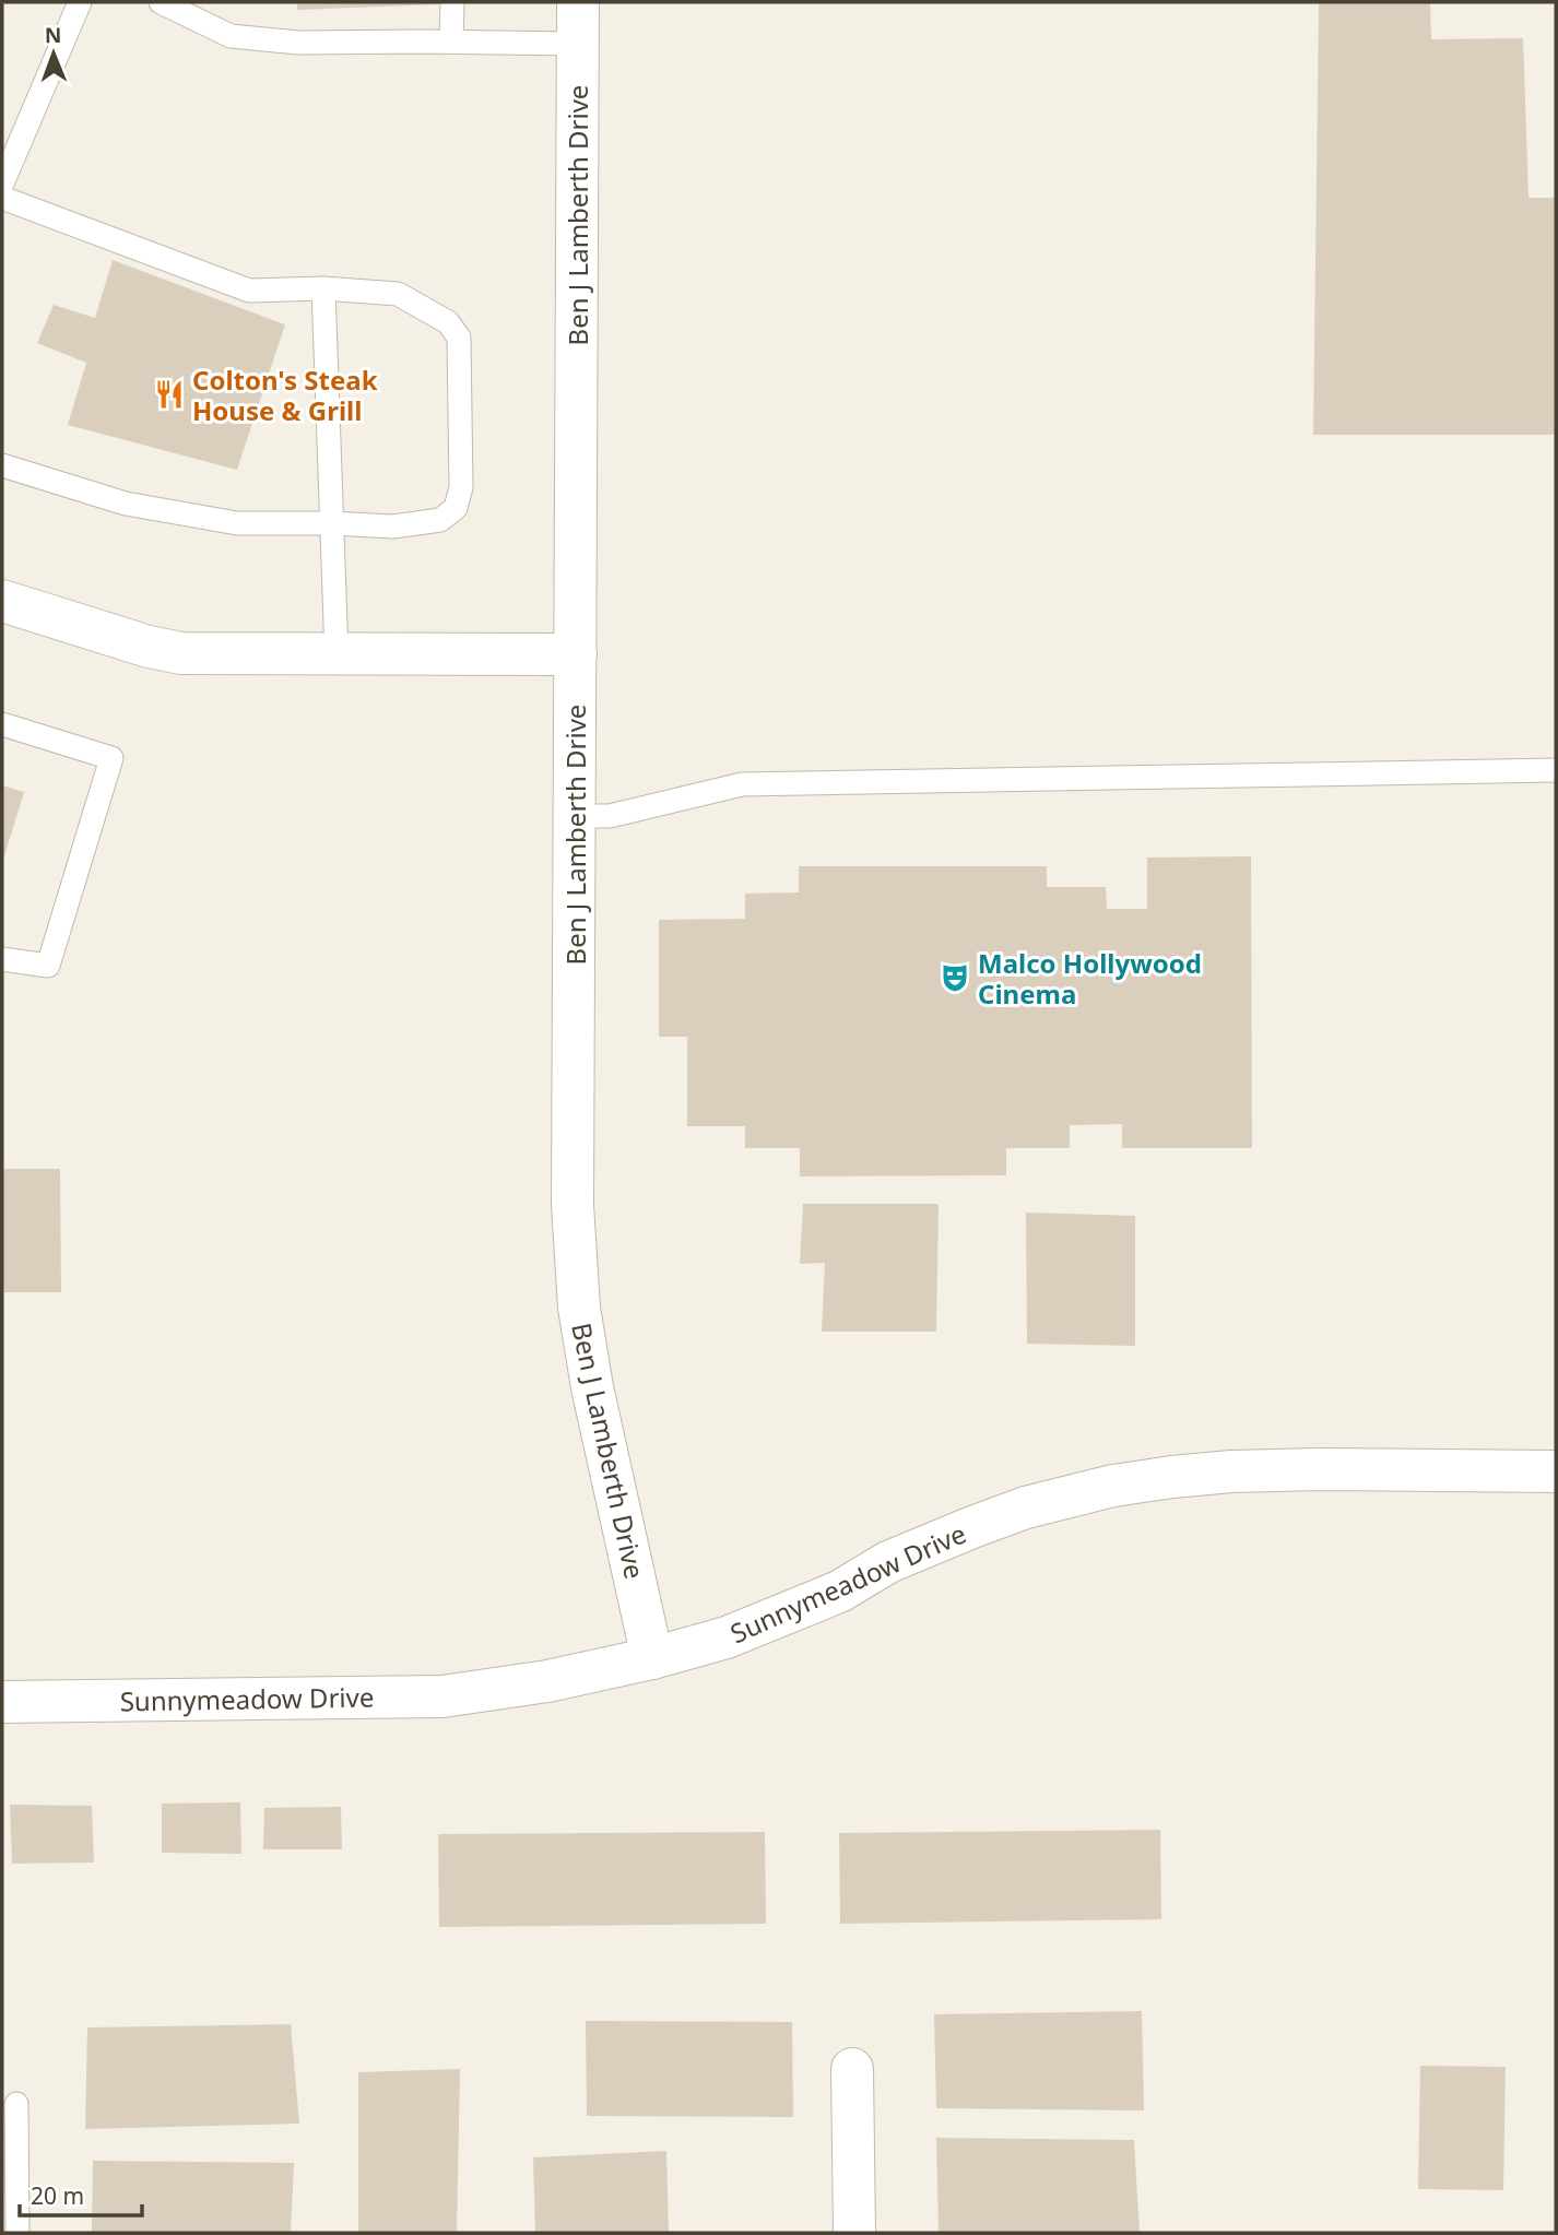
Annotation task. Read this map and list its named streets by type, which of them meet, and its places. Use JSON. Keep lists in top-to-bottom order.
{
  "streets": {
    "street": ["Ben J Lamberth Drive", "Sunnymeadow Drive"]
  },
  "crossings": [
    ["Ben J Lamberth Drive", "Sunnymeadow Drive"]
  ],
  "places": {
    "restaurant": ["Colton's Steak House & Grill"],
    "theatre": ["Malco Hollywood Cinema"]
  },
  "scale_bar": "20 m",
  "north": "top"
}
